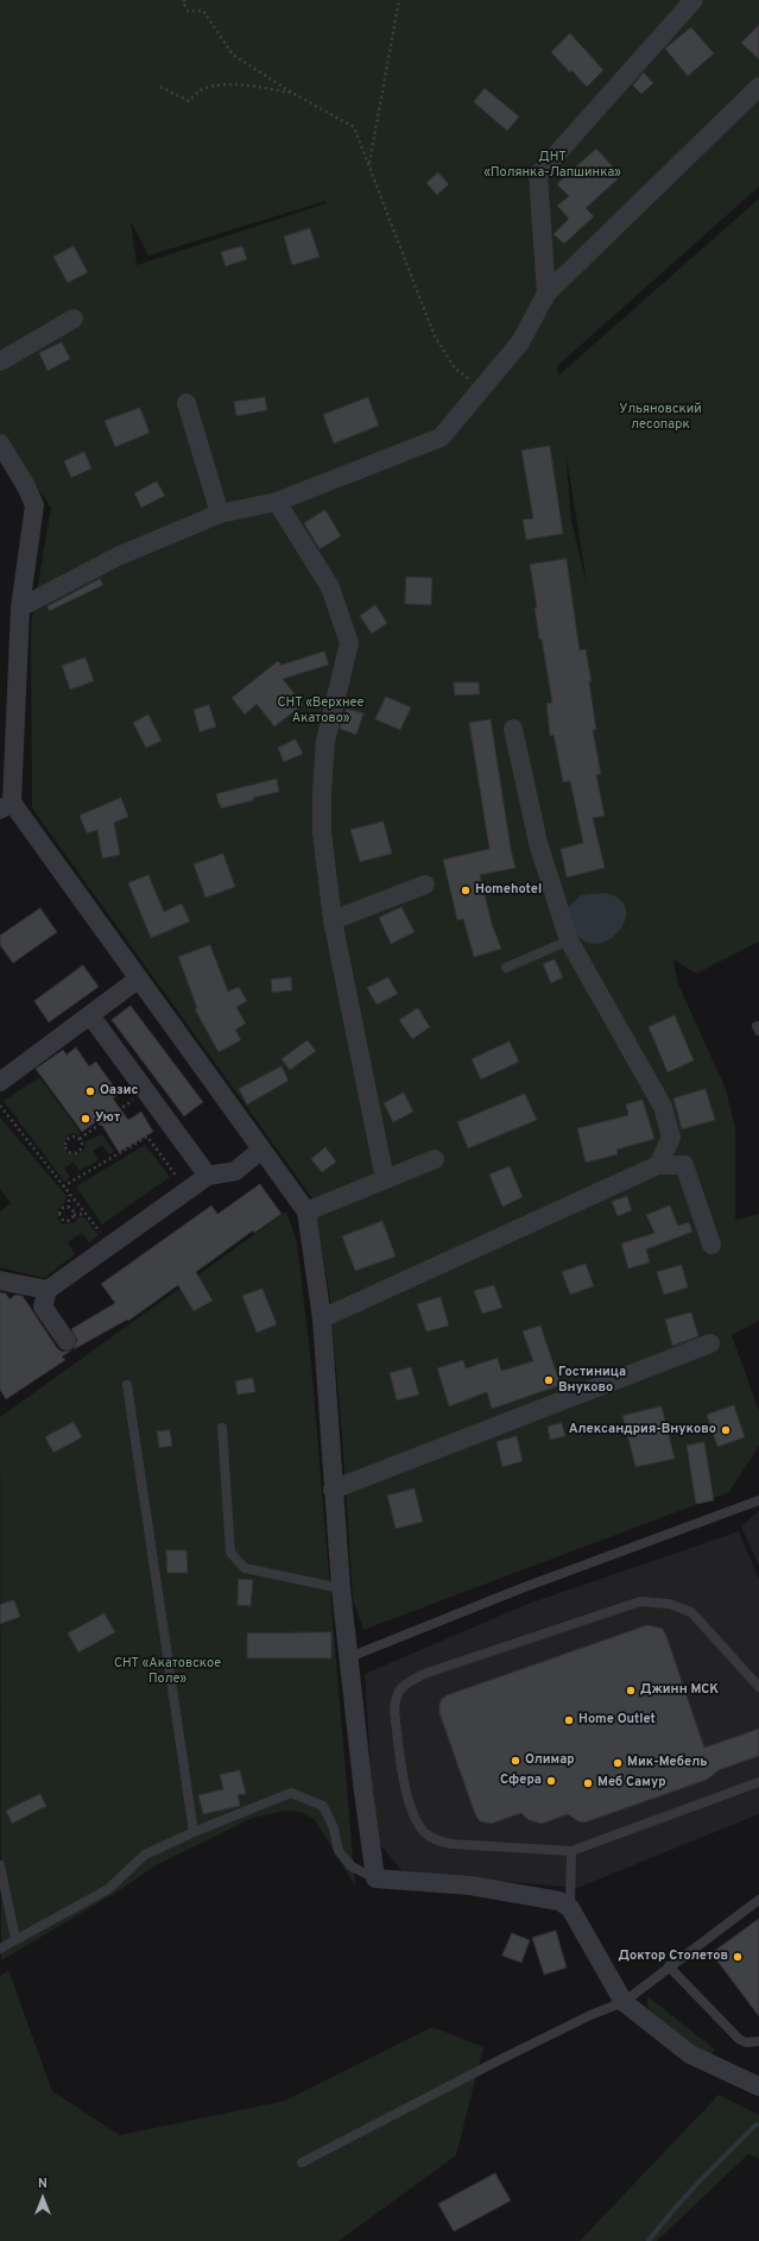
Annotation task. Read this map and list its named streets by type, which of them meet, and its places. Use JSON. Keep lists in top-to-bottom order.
{
  "parks": [
    "ДНТ «Полянка-Лапшинка»",
    "Ульяновский лесопарк",
    "СНТ «Верхнее Акатово»",
    "СНТ «Акатовское Поле»"
  ],
  "places": [
    "Homehotel",
    "Оазис",
    "Уют",
    "Гостиница Внуково",
    "Александрия-Внуково",
    "Джинн МСК",
    "Home Outlet",
    "Олимар",
    "Мик-Мебель",
    "Сфера",
    "Меб Самур",
    "Доктор Столетов"
  ],
  "north": "top"
}
